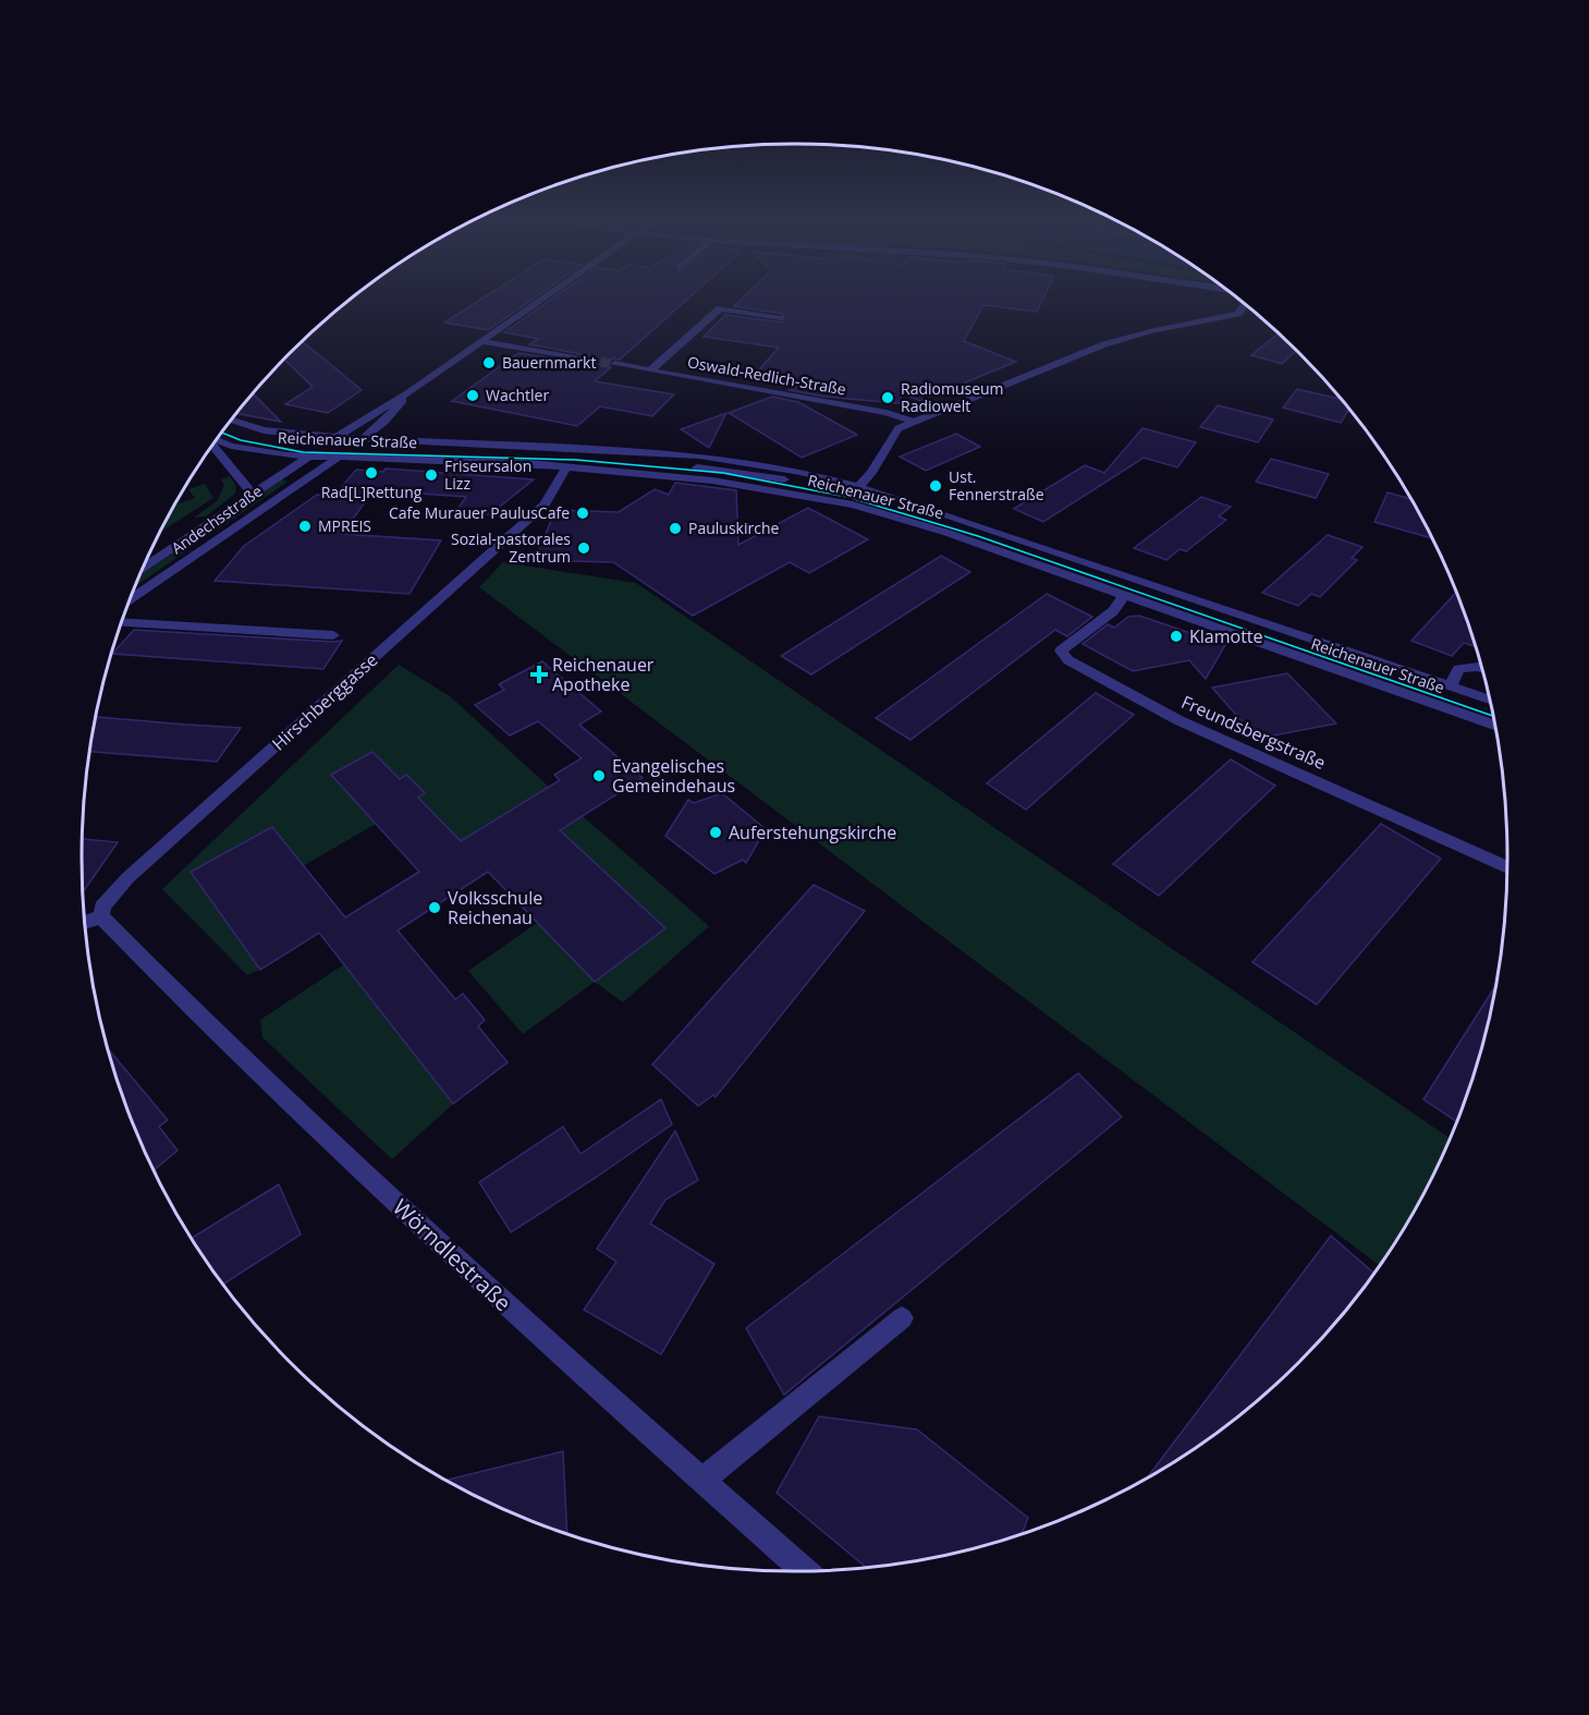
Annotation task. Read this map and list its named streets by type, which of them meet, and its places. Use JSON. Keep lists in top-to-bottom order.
{
  "streets": {
    "street": [
      "Oswald-Redlich-Straße",
      "Reichenauer Straße",
      "Andechsstraße",
      "Hirschberggasse",
      "Freundsbergstraße",
      "Wörndlestraße"
    ]
  },
  "crossings": [
    ["Reichenauer Straße", "Andechsstraße"],
    ["Reichenauer Straße", "Hirschberggasse"],
    ["Reichenauer Straße", "Freundsbergstraße"],
    ["Hirschberggasse", "Wörndlestraße"]
  ],
  "places": {
    "other": [
      "Bauernmarkt",
      "Wachtler",
      "Radiomuseum Radiowelt",
      "Rad[L]Rettung",
      "Friseursalon Lizz",
      "Ust. Fennerstraße",
      "Cafe Murauer PaulusCafe",
      "MPREIS",
      "Pauluskirche",
      "Sozial-pastorales Zentrum",
      "Klamotte",
      "Evangelisches Gemeindehaus",
      "Auferstehungskirche",
      "Volksschule Reichenau"
    ],
    "health": ["Reichenauer Apotheke"]
  }
}
